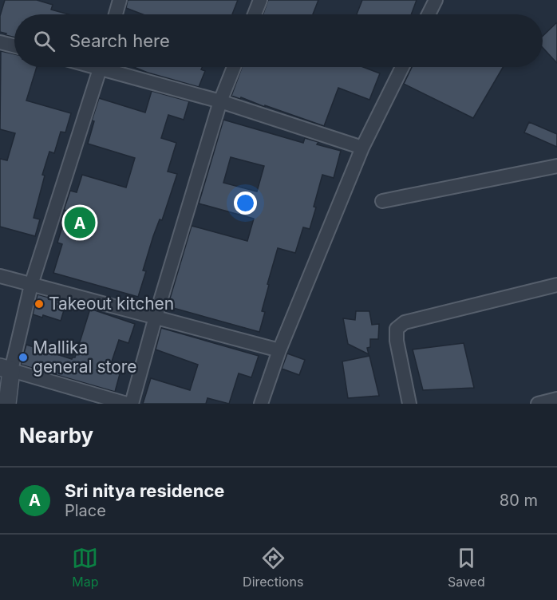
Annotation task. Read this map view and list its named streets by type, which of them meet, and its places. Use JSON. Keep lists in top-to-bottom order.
{
  "places": ["Takeout kitchen", "Mallika general store"],
  "page": {
    "search": "Search here",
    "pins": "A",
    "heading": "Nearby",
    "list": [
      {
        "mark": "A",
        "name": "Sri nitya residence",
        "note": "Place",
        "value": "80 m"
      }
    ],
    "nav": ["Map", "Directions", "Saved"]
  }
}
